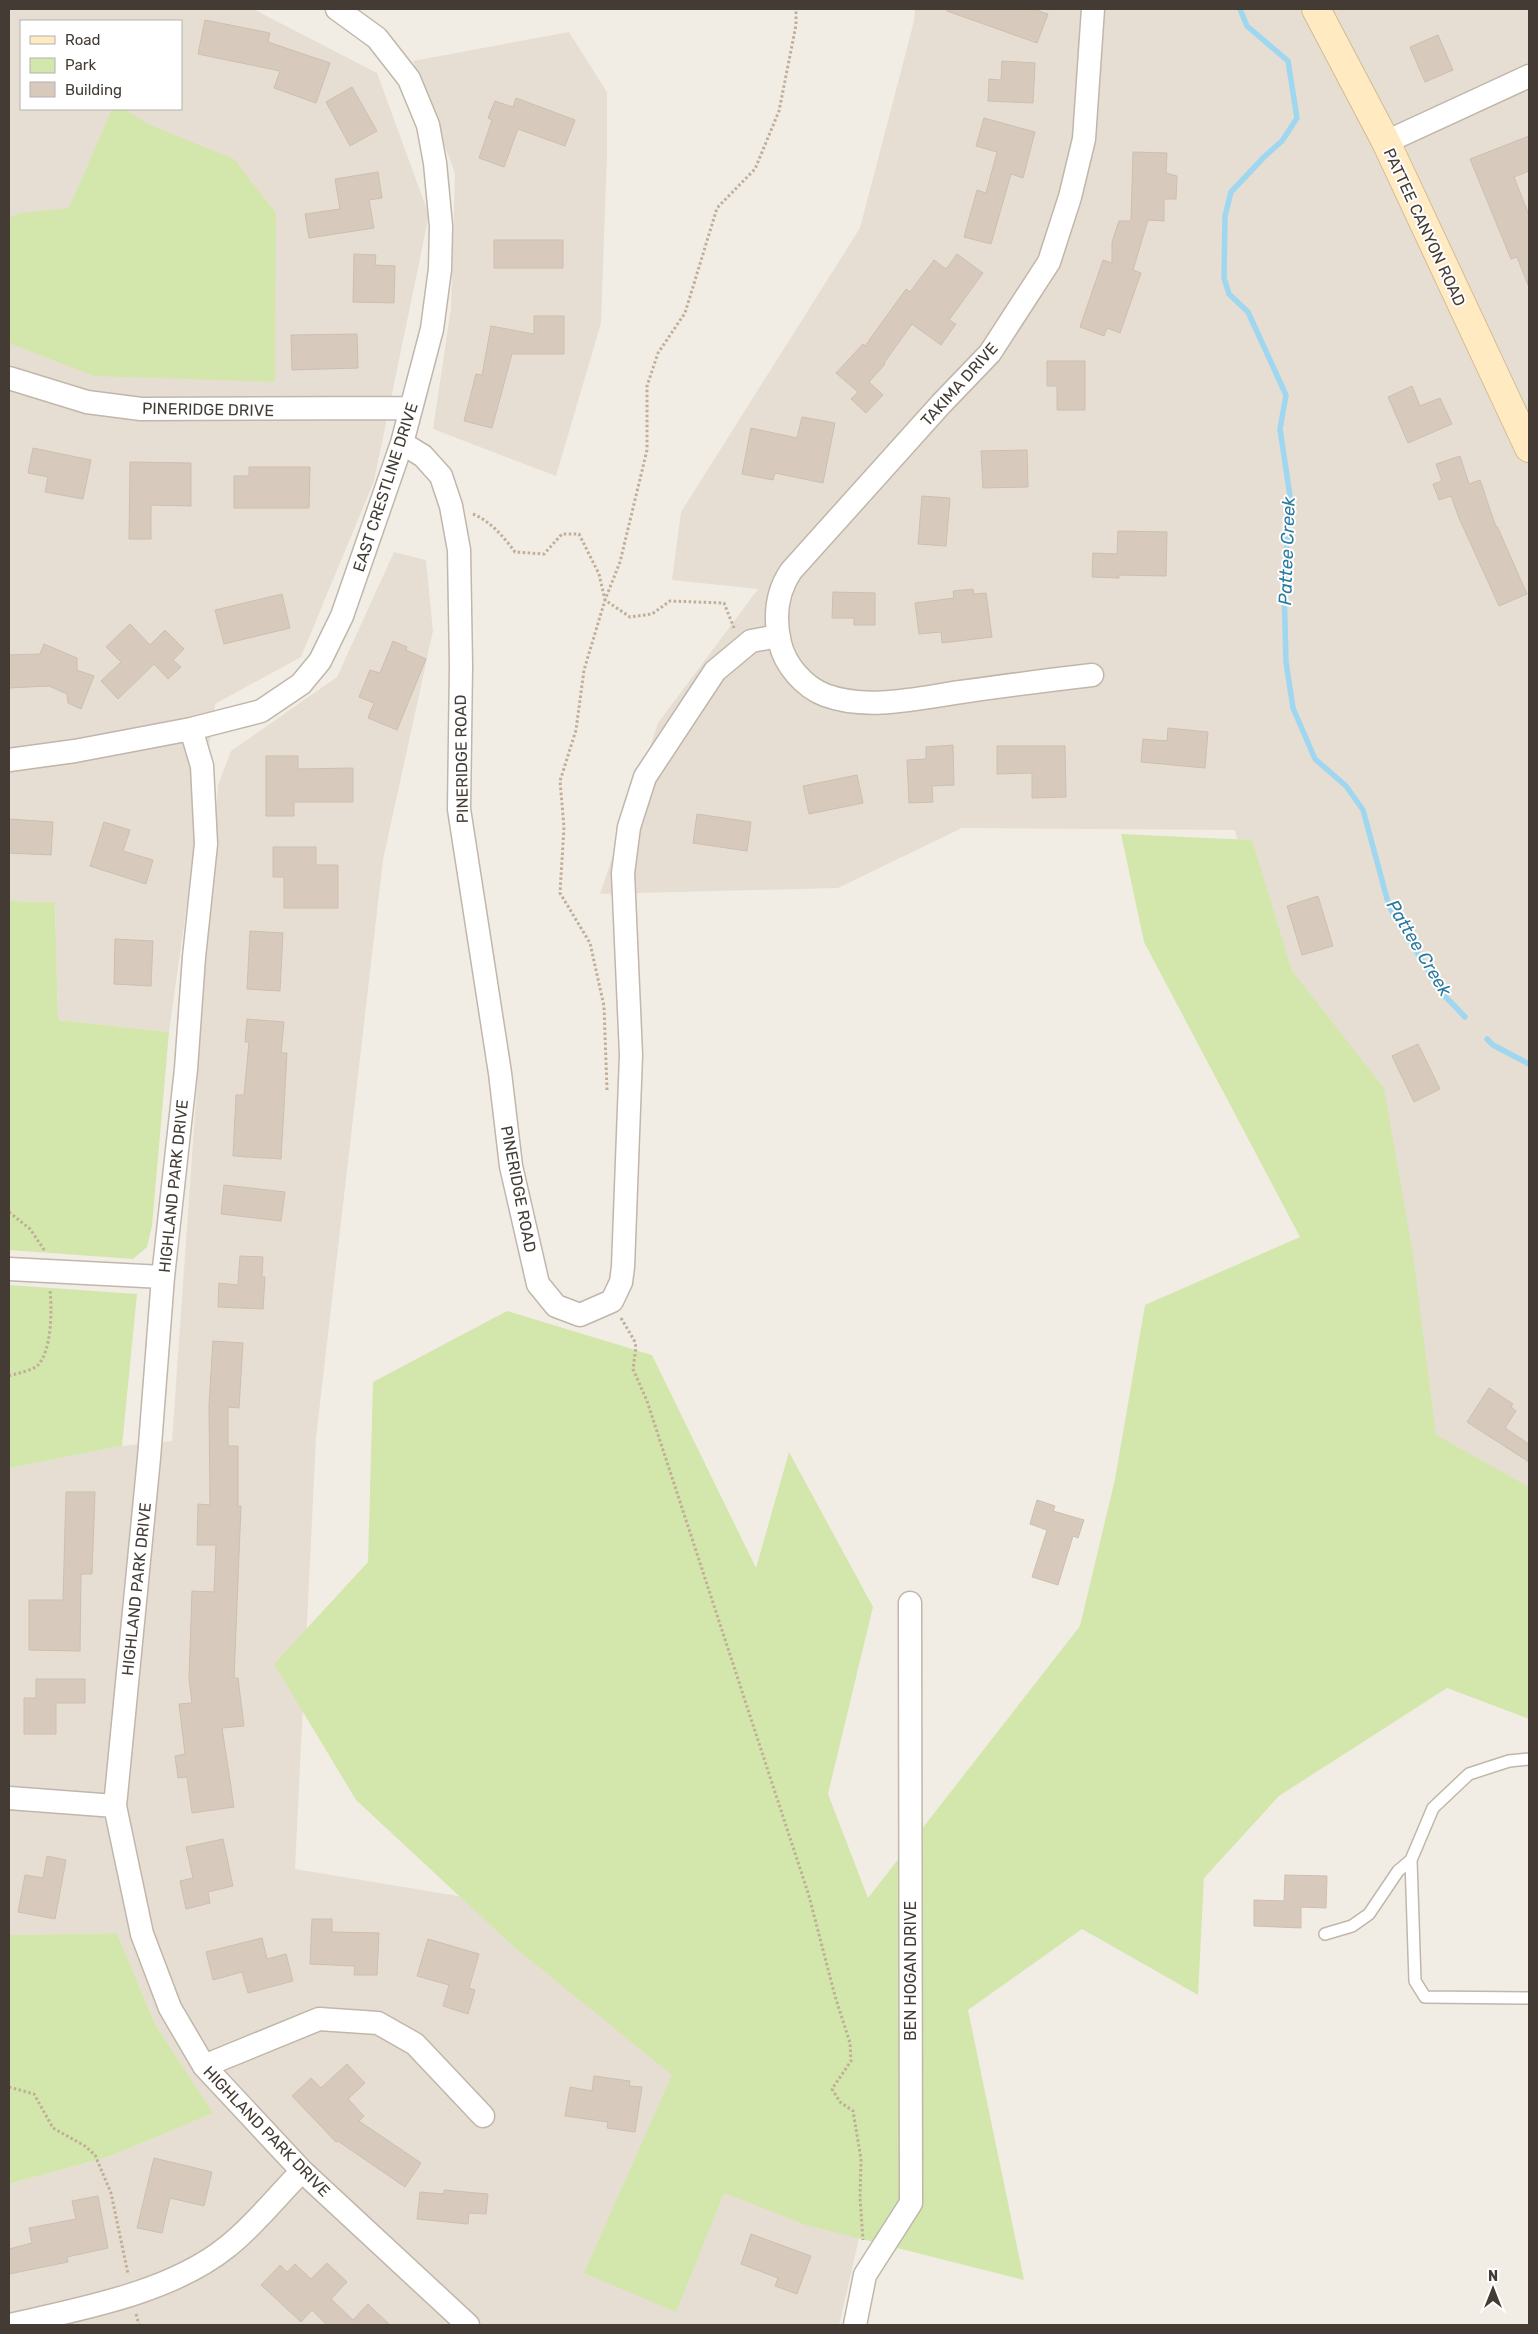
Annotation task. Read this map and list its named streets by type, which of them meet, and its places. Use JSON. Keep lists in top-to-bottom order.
{
  "streets": {
    "street": [
      "PATTEE CANYON ROAD",
      "TAKIMA DRIVE",
      "PINERIDGE DRIVE",
      "EAST CRESTLINE DRIVE",
      "PINERIDGE ROAD",
      "HIGHLAND PARK DRIVE",
      "BEN HOGAN DRIVE"
    ]
  },
  "crossings": [
    ["PINERIDGE DRIVE", "EAST CRESTLINE DRIVE"],
    ["EAST CRESTLINE DRIVE", "PINERIDGE ROAD"],
    ["EAST CRESTLINE DRIVE", "HIGHLAND PARK DRIVE"]
  ],
  "water": ["Pattee Creek"],
  "legend": ["Road", "Park", "Building"],
  "north": "top"
}
